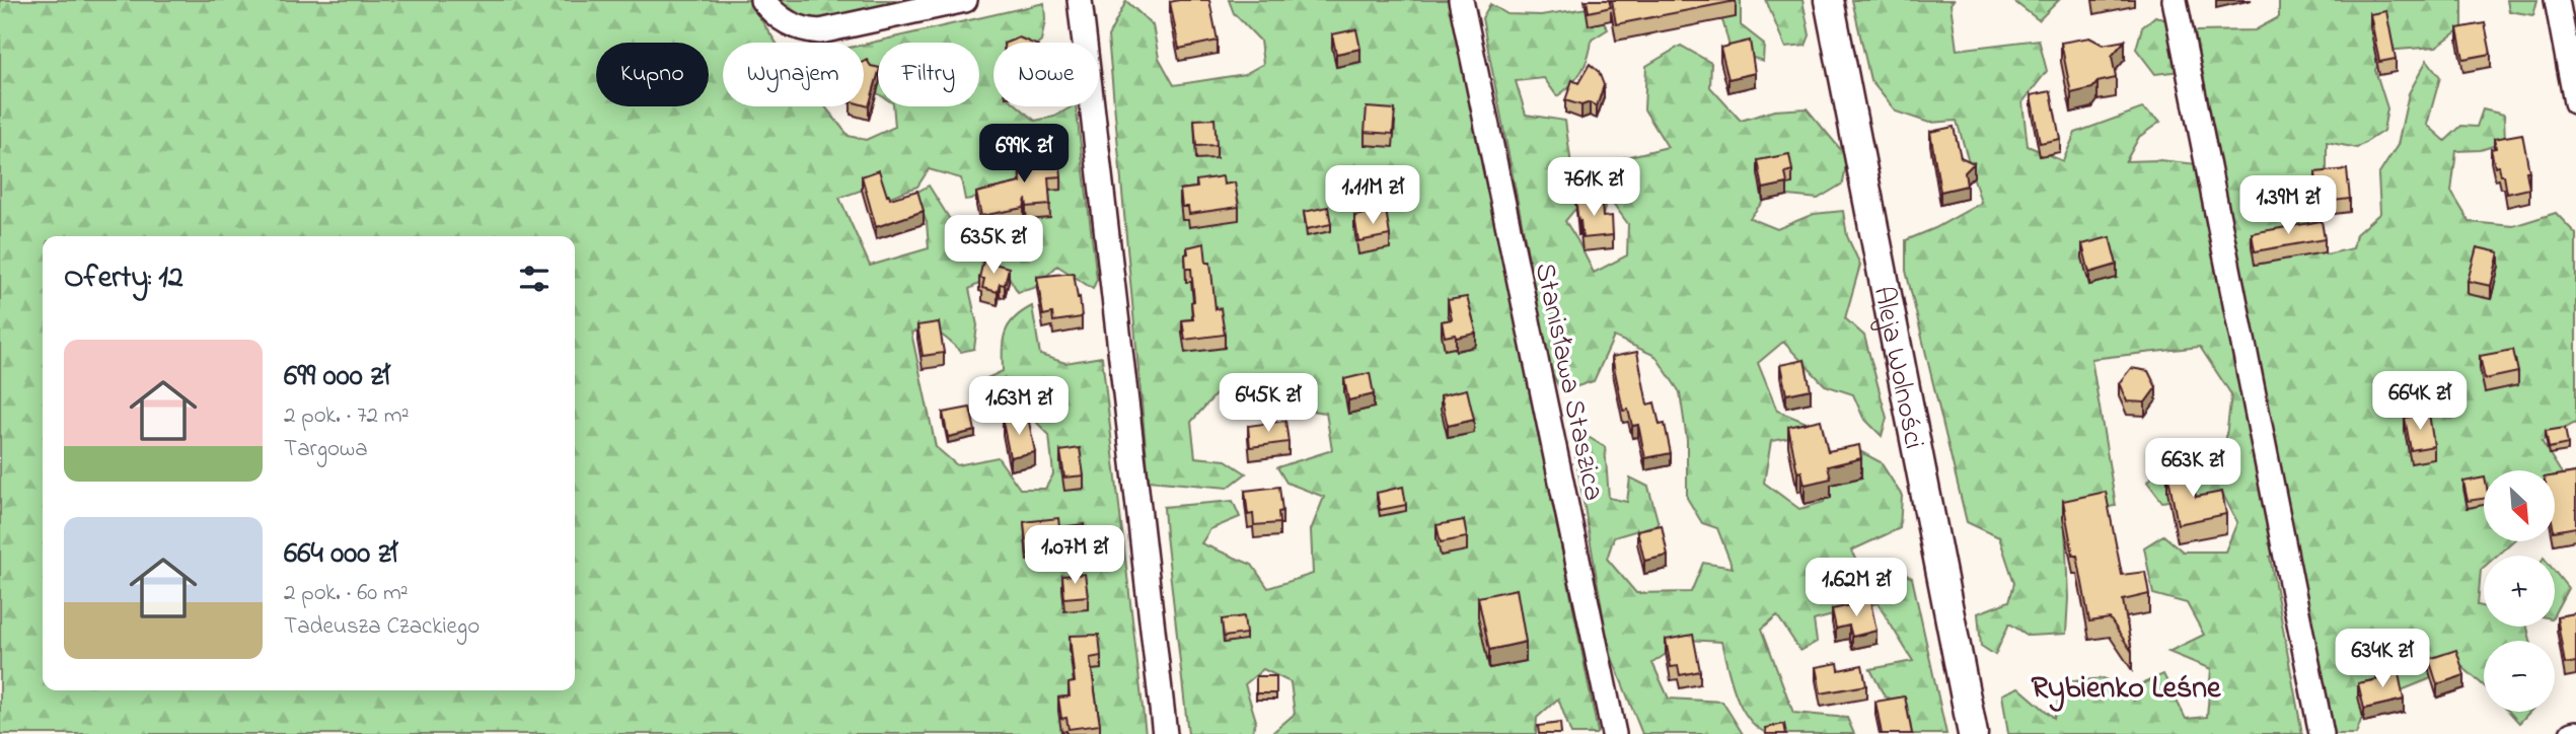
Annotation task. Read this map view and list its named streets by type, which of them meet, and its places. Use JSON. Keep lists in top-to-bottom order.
{
  "streets": {
    "street": ["Aleja Wolności", "Stanisława Staszica"]
  },
  "districts": ["Rybienko Leśne"],
  "north": "bottom right",
  "page": {
    "chip": [
      "Kupno",
      "Wynajem",
      "Filtry",
      "Nowe"
    ],
    "price": [
      "699K zł",
      "761K zł",
      "1.11M zł",
      "1.39M zł",
      "635K zł",
      "664K zł",
      "645K zł",
      "1.63M zł",
      "663K zł",
      "1.07M zł",
      "1.62M zł",
      "634K zł"
    ],
    "heading": "Oferty: 12",
    "list": [
      {
        "name": "699 000 zł",
        "note": "2 pok. · 72 m² · Targowa"
      },
      {
        "name": "664 000 zł",
        "note": "2 pok. · 60 m² · Tadeusza Czackiego"
      }
    ],
    "map_buttons": ["+", "−"]
  }
}
